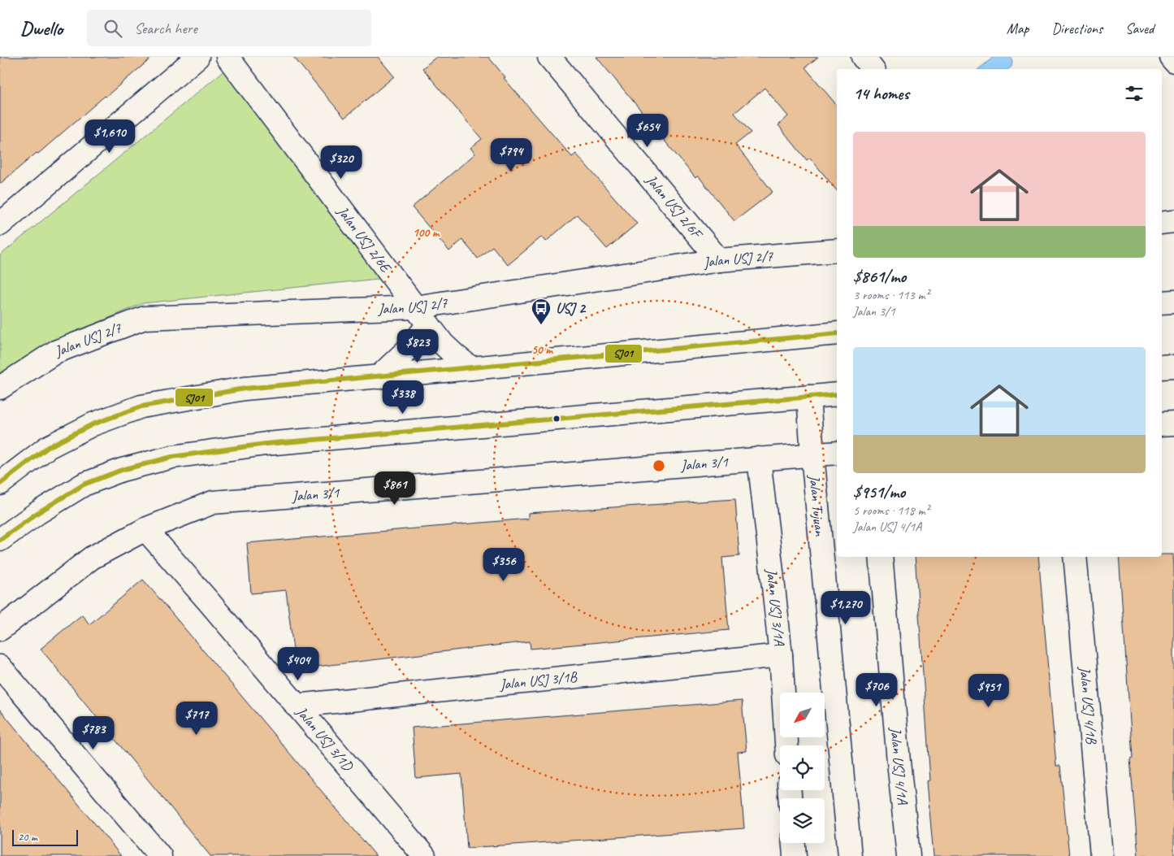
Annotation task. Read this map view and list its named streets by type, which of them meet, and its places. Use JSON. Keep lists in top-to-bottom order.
{
  "streets": {
    "street": [
      "Jalan USJ 2/6F",
      "Jalan USJ 2/6E",
      "Jalan USJ 2/7",
      "Jalan 3/1",
      "Jalan Tujuan",
      "Jalan USJ 3/1A",
      "Jalan USJ 3/1B",
      "Jalan USJ 4/1B",
      "Jalan USJ 3/1D",
      "Jalan USJ 4/1A"
    ]
  },
  "crossings": [
    ["Jalan USJ 2/6F", "Jalan USJ 2/7"],
    ["Jalan USJ 2/6E", "Jalan USJ 2/7"],
    ["Jalan 3/1", "Jalan Tujuan"],
    ["Jalan 3/1", "Jalan USJ 3/1A"],
    ["Jalan 3/1", "Jalan USJ 3/1D"],
    ["Jalan USJ 3/1A", "Jalan USJ 3/1B"],
    ["Jalan USJ 3/1B", "Jalan USJ 3/1D"]
  ],
  "places": {
    "bus stop": ["USJ 2"]
  },
  "lines": ["transit line SJ01"],
  "scale_bar": "20 m",
  "north": "bottom left",
  "page": {
    "header": "Dwello",
    "search": "Search here",
    "nav": ["Map", "Directions", "Saved"],
    "heading": "14 homes",
    "price": [
      "$654",
      "$1,610",
      "$794",
      "$320",
      "$823",
      "$338",
      "$861",
      "$356",
      "$1,270",
      "$404",
      "$706",
      "$951",
      "$717",
      "$783"
    ],
    "list": [
      {
        "name": "$861/mo",
        "note": "3 rooms · 113 m² · Jalan 3/1"
      },
      {
        "name": "$951/mo",
        "note": "5 rooms · 118 m² · Jalan USJ 4/1A"
      }
    ],
    "scale": "20 m"
  },
  "rings": ["100 m", "50 m"]
}
